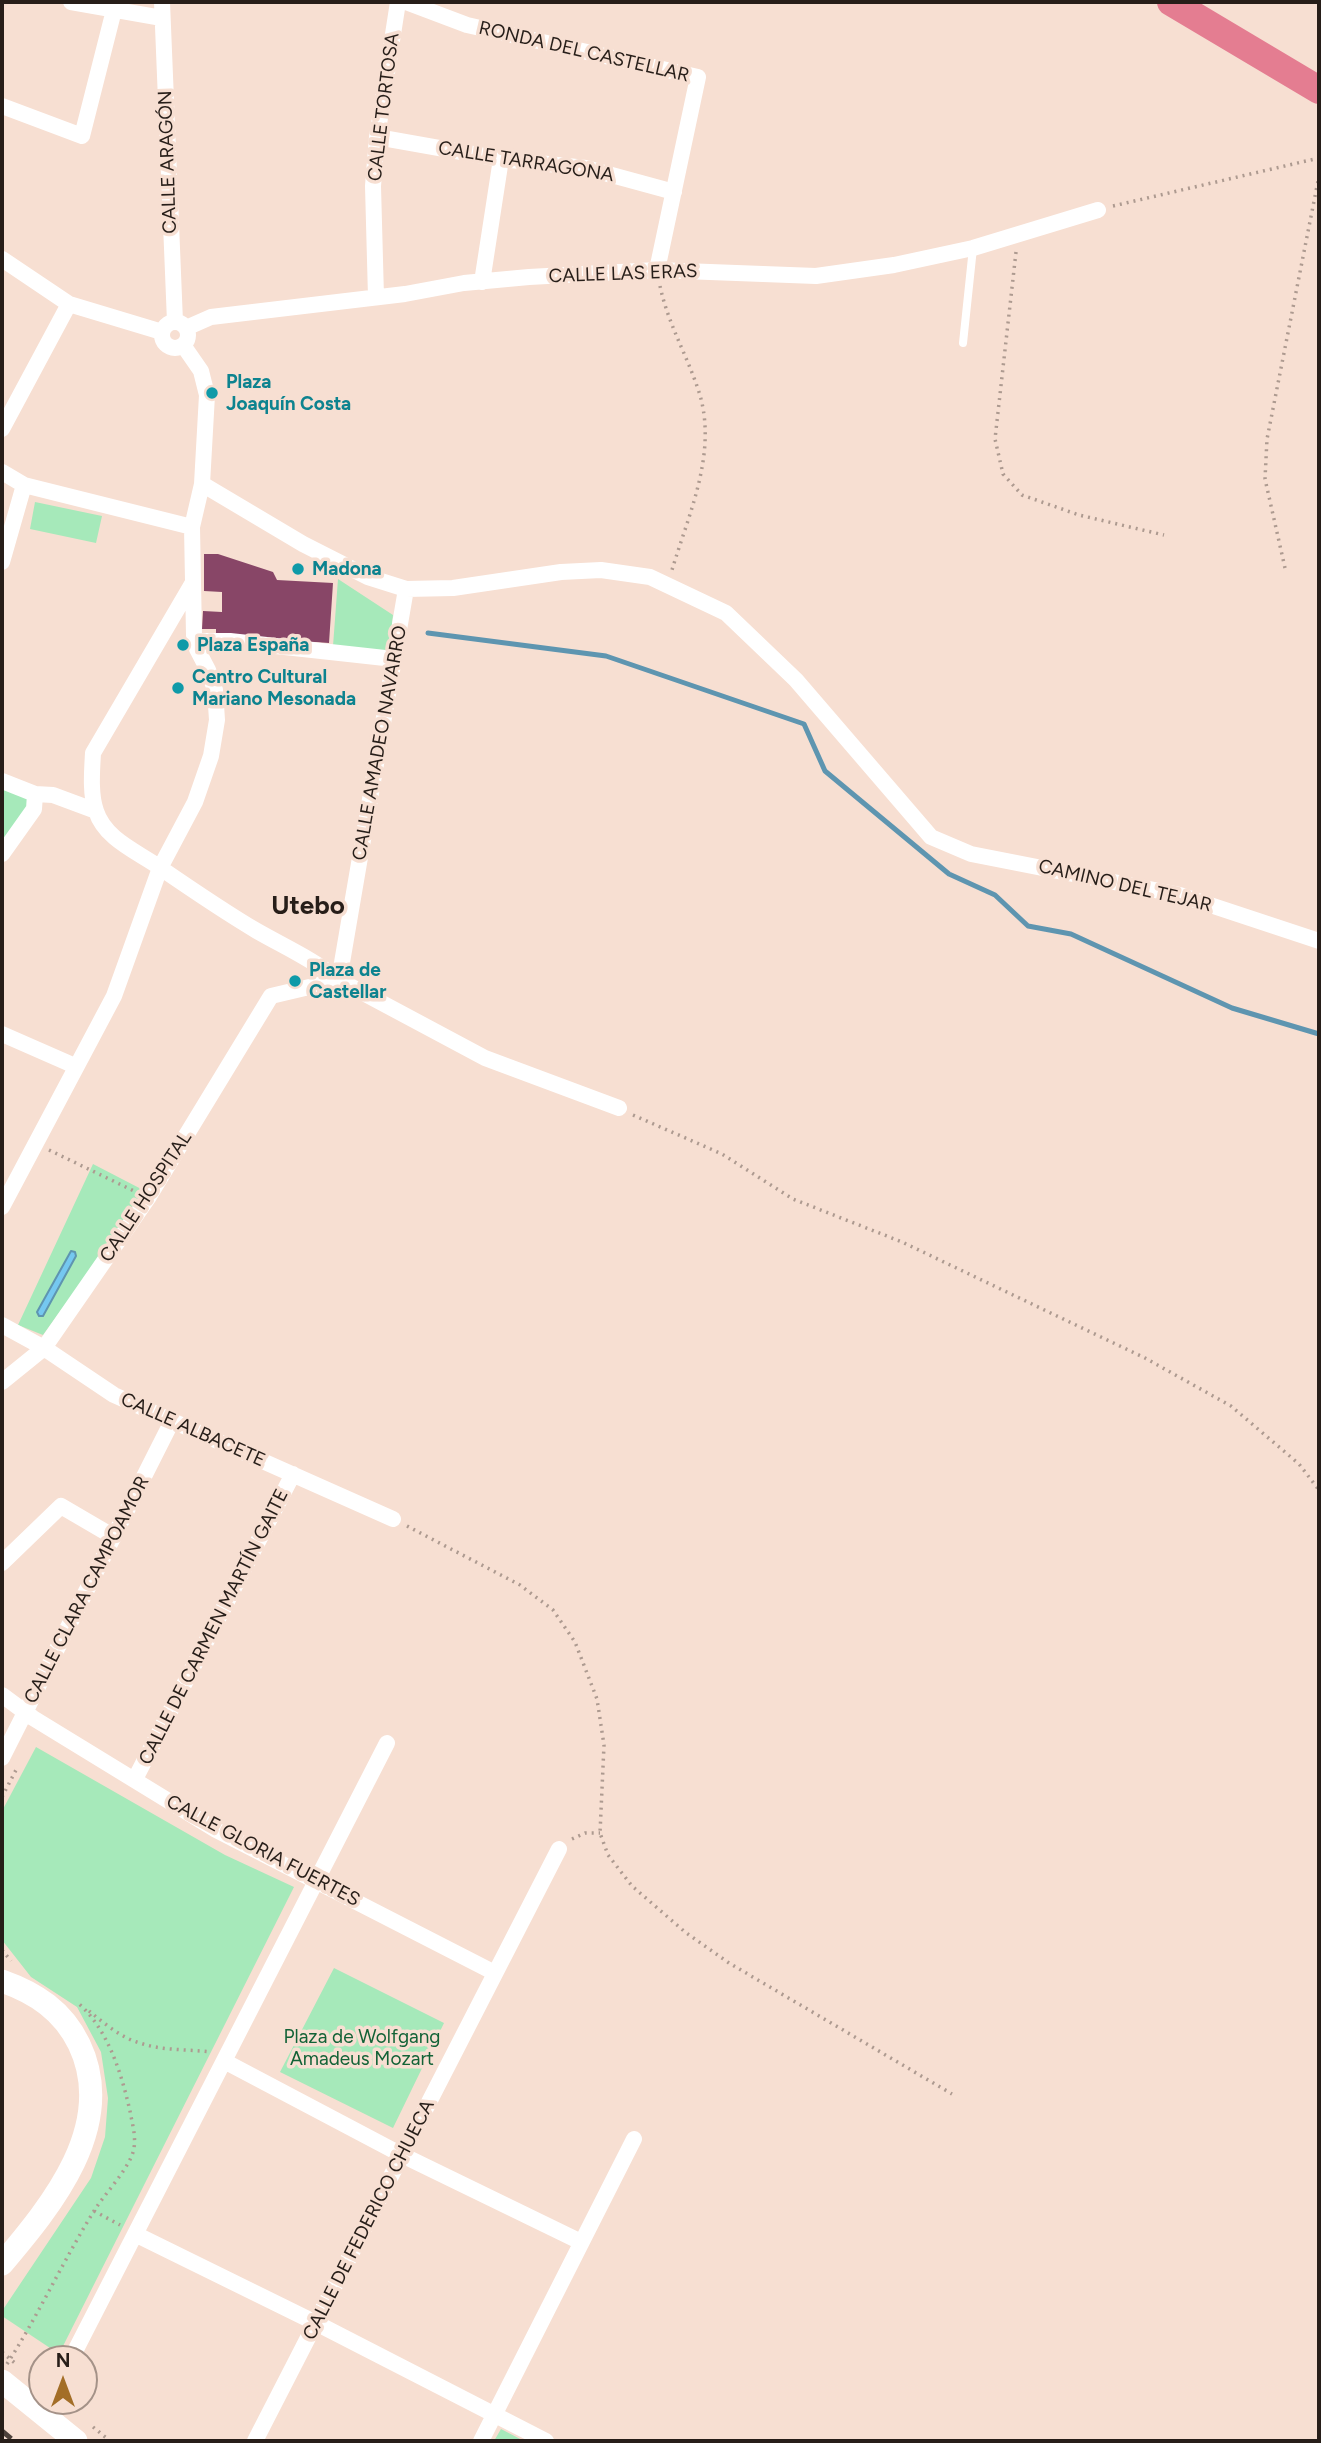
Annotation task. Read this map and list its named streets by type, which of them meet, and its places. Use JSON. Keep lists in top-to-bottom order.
{
  "streets": {
    "street": [
      "RONDA DEL CASTELLAR",
      "CALLE TORTOSA",
      "CALLE ARAGÓN",
      "CALLE TARRAGONA",
      "CALLE LAS ERAS",
      "CALLE AMADEO NAVARRO",
      "CAMINO DEL TEJAR",
      "CALLE HOSPITAL",
      "CALLE ALBACETE",
      "CALLE CLARA CAMPOAMOR",
      "CALLE DE CARMEN MARTÍN GAITE",
      "CALLE GLORIA FUERTES",
      "CALLE DE FEDERICO CHUECA"
    ]
  },
  "crossings": [
    ["RONDA DEL CASTELLAR", "CALLE TARRAGONA"],
    ["RONDA DEL CASTELLAR", "CALLE LAS ERAS"],
    ["CALLE TORTOSA", "CALLE TARRAGONA"],
    ["CALLE TORTOSA", "CALLE LAS ERAS"],
    ["CALLE ARAGÓN", "CALLE LAS ERAS"],
    ["CALLE AMADEO NAVARRO", "CALLE HOSPITAL"],
    ["CALLE HOSPITAL", "CALLE ALBACETE"],
    ["CALLE ALBACETE", "CALLE CLARA CAMPOAMOR"],
    ["CALLE ALBACETE", "CALLE DE CARMEN MARTÍN GAITE"],
    ["CALLE CLARA CAMPOAMOR", "CALLE GLORIA FUERTES"],
    ["CALLE DE CARMEN MARTÍN GAITE", "CALLE GLORIA FUERTES"],
    ["CALLE GLORIA FUERTES", "CALLE DE FEDERICO CHUECA"]
  ],
  "districts": ["Utebo"],
  "parks": ["Plaza de Wolfgang Amadeus Mozart"],
  "places": [
    "Plaza Joaquín Costa",
    "Madona",
    "Plaza España",
    "Centro Cultural Mariano Mesonada",
    "Plaza de Castellar"
  ],
  "north": "top"
}
